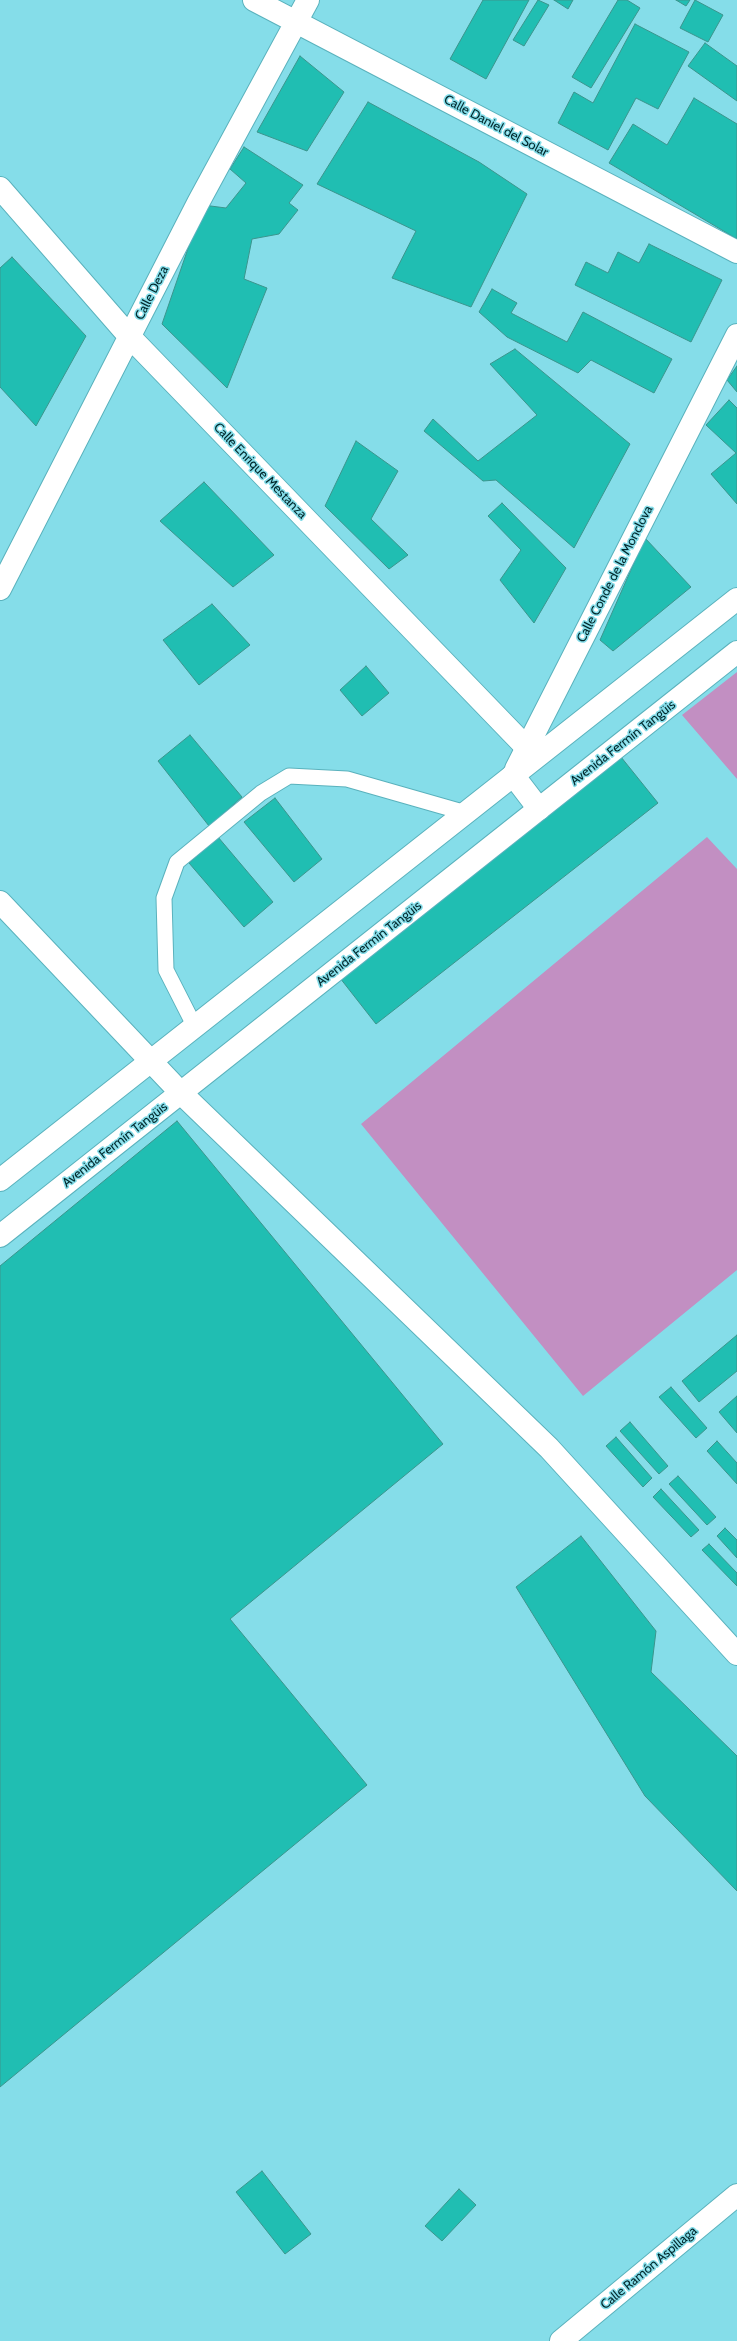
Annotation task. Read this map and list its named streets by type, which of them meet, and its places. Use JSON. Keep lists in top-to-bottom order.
{
  "streets": {
    "street": [
      "Calle Daniel del Solar",
      "Calle Deza",
      "Calle Enrique Mestanza",
      "Calle Conde de la Monclova",
      "Avenida Fermín Tangüis",
      "Calle Ramón Aspillaga"
    ]
  },
  "crossings": [
    ["Calle Daniel del Solar", "Calle Deza"],
    ["Calle Deza", "Calle Enrique Mestanza"],
    ["Calle Enrique Mestanza", "Calle Conde de la Monclova"]
  ]
}
